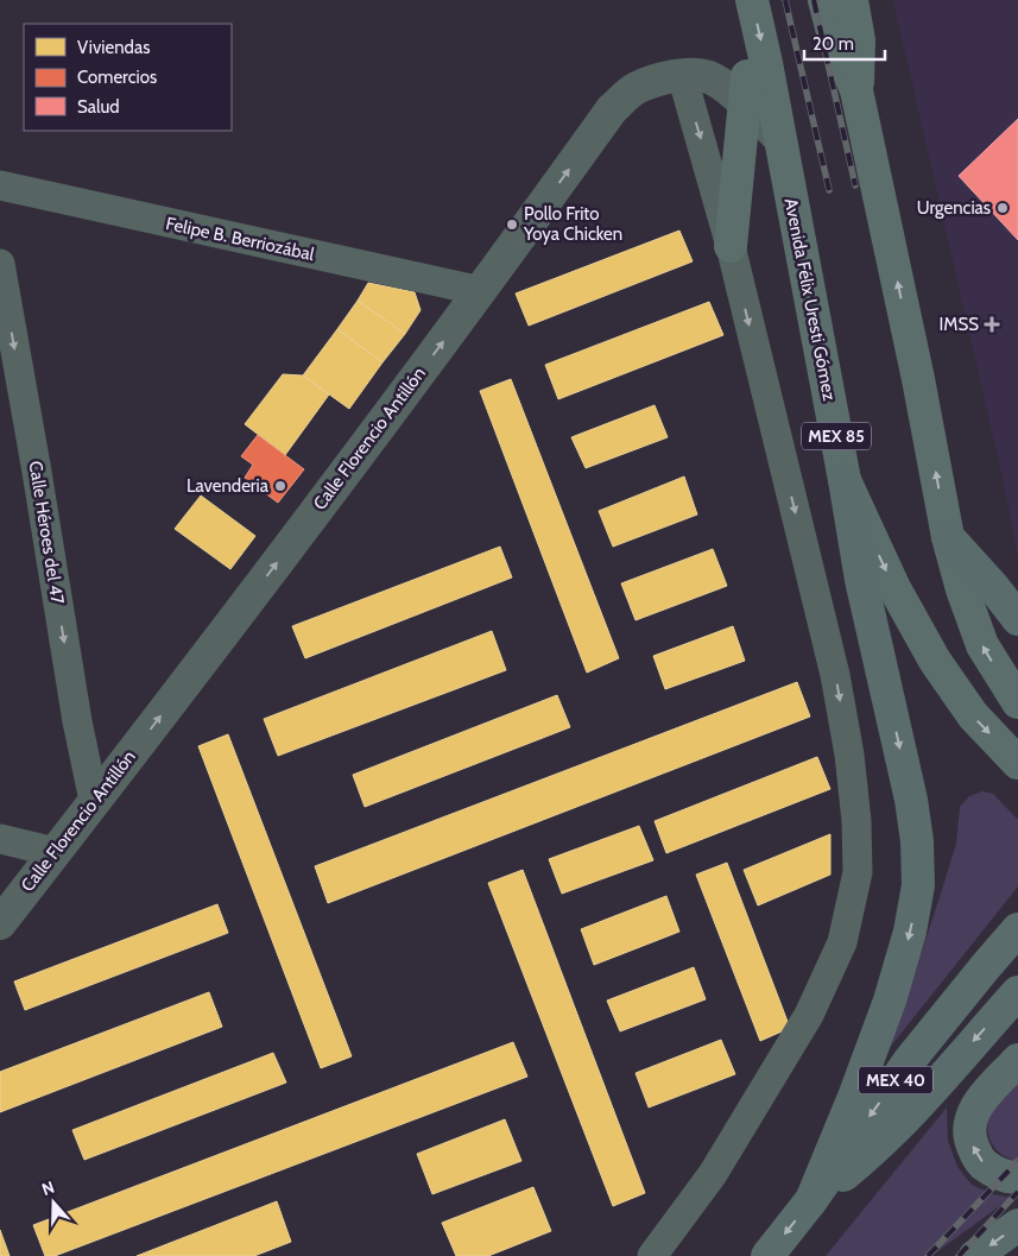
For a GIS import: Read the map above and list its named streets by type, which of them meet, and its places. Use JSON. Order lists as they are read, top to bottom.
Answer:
{
  "streets": {
    "highway": ["MEX 40"],
    "main road": ["Avenida Félix Uresti Gómez", "MEX 85"],
    "street": ["Felipe B. Berriozábal", "Calle Florencio Antillón", "Calle Héroes del 47"]
  },
  "crossings": [
    ["Felipe B. Berriozábal", "Calle Florencio Antillón"],
    ["Avenida Félix Uresti Gómez", "Calle Florencio Antillón"],
    ["Calle Florencio Antillón", "Calle Héroes del 47"]
  ],
  "one_way": ["Calle Florencio Antillón", "Calle Héroes del 47"],
  "places": {
    "other": ["Urgencias", "Pollo Frito Yoya Chicken", "Lavenderia"],
    "health": ["IMSS"]
  },
  "legend": ["Viviendas", "Comercios", "Salud"],
  "scale_bar": "20 m",
  "north": "top"
}
